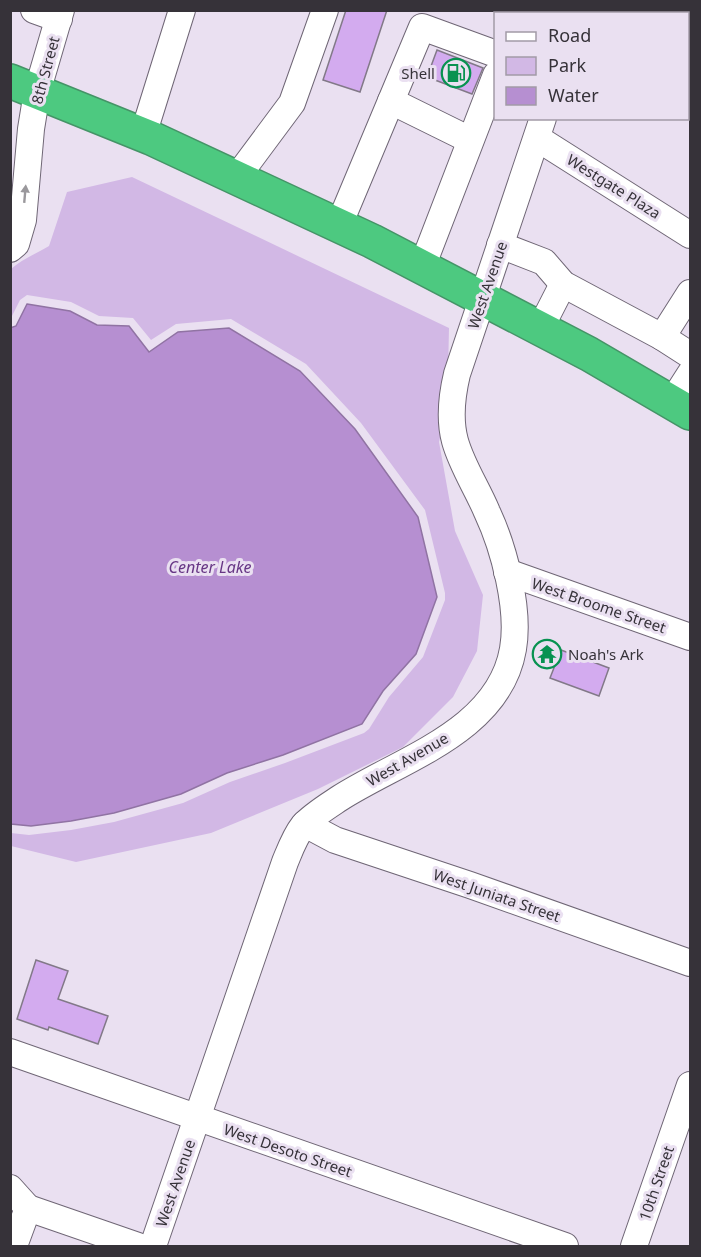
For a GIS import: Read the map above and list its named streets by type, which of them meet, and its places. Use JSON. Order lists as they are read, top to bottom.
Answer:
{
  "streets": {
    "street": [
      "8th Street",
      "Westgate Plaza",
      "West Avenue",
      "West Broome Street",
      "West Juniata Street",
      "West Desoto Street",
      "10th Street"
    ]
  },
  "crossings": [
    ["Westgate Plaza", "West Avenue"],
    ["West Avenue", "West Broome Street"],
    ["West Avenue", "West Juniata Street"],
    ["West Avenue", "West Desoto Street"]
  ],
  "one_way": ["8th Street"],
  "water": ["Center Lake"],
  "places": {
    "fuel station": ["Shell"],
    "temple": ["Noah's Ark"]
  },
  "legend": ["Road", "Park", "Water"]
}
